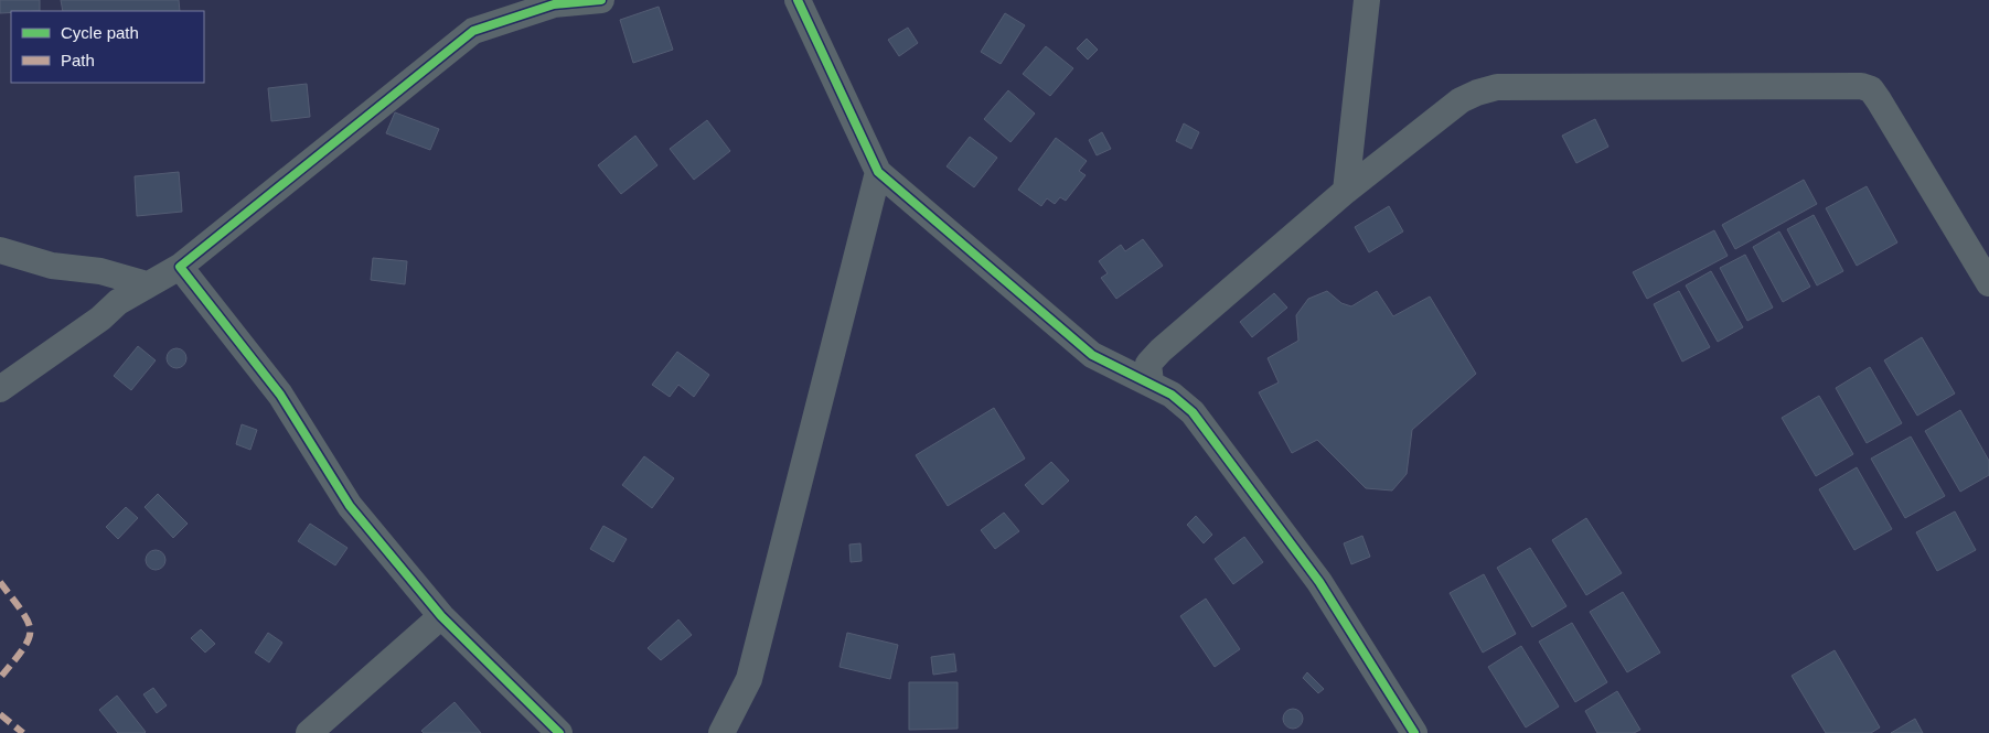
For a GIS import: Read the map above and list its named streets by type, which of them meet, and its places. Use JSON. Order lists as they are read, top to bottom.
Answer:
{
  "legend": ["Cycle path", "Path"]
}
